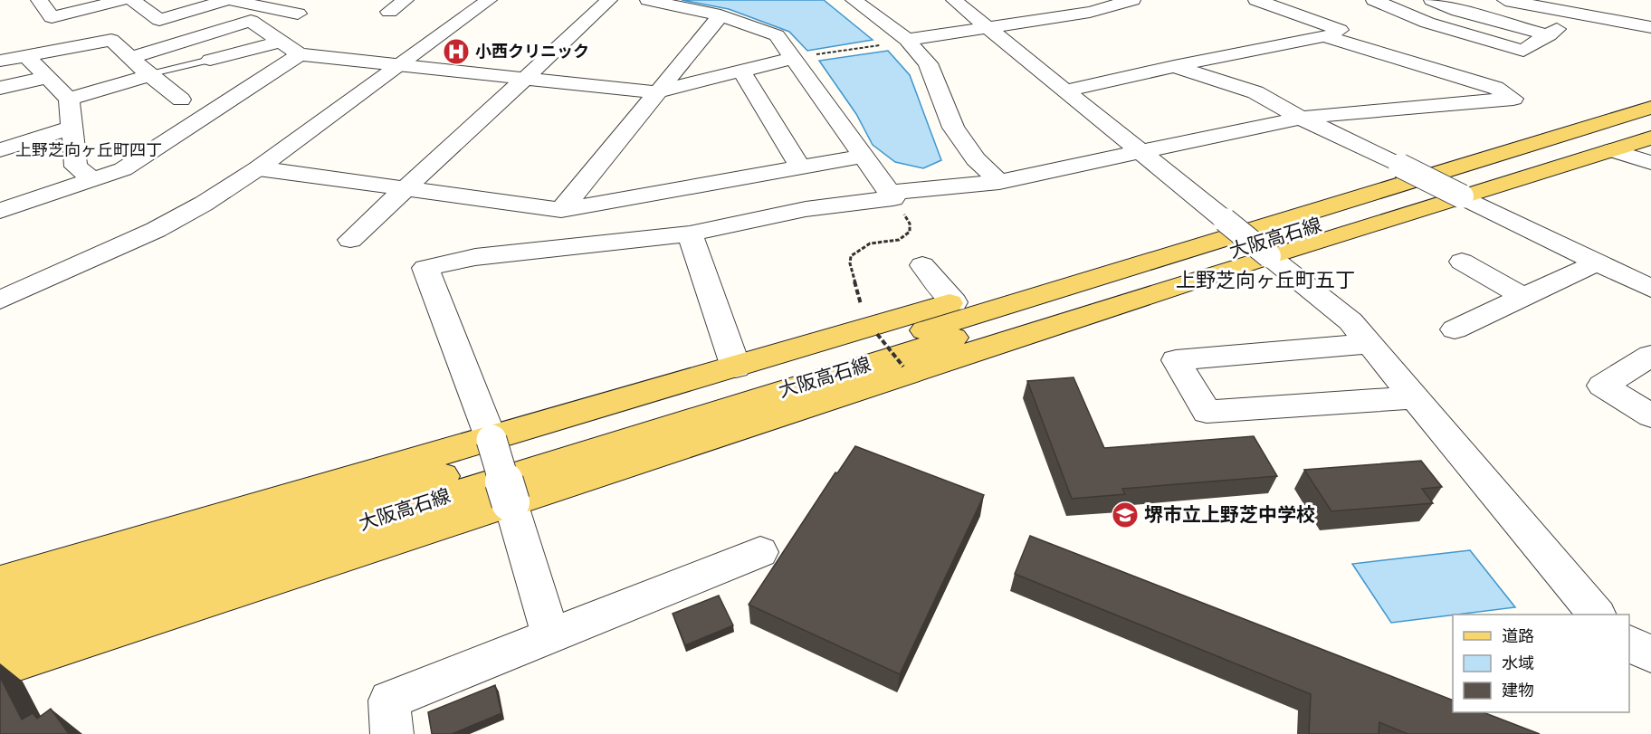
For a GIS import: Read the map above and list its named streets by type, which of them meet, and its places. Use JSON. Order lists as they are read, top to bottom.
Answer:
{
  "streets": {
    "main road": ["大阪高石線"]
  },
  "districts": ["上野芝向ヶ丘町四丁", "上野芝向ヶ丘町五丁"],
  "places": {
    "hospital": ["小西クリニック"],
    "school or university": ["堺市立上野芝中学校"]
  },
  "legend": ["道路", "水域", "建物"]
}
